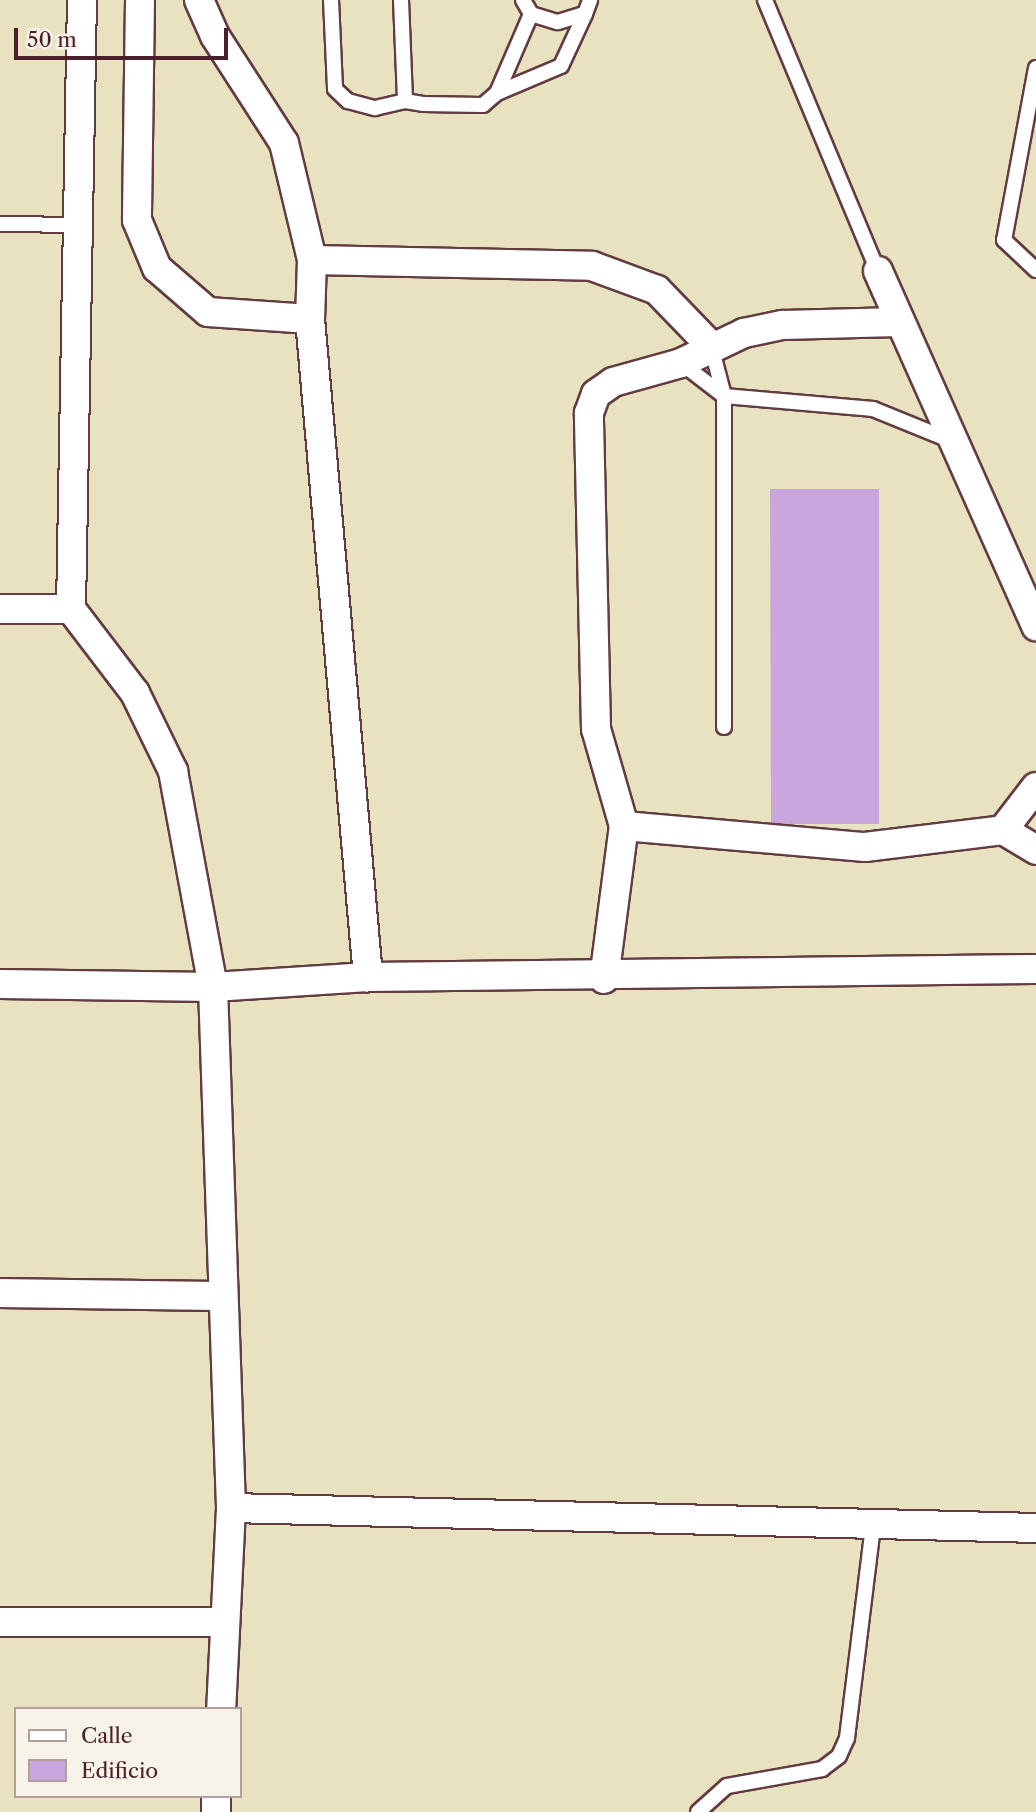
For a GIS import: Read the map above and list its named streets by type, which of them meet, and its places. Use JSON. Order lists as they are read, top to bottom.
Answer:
{
  "legend": ["Calle", "Edificio"],
  "scale_bar": "50 m"
}
